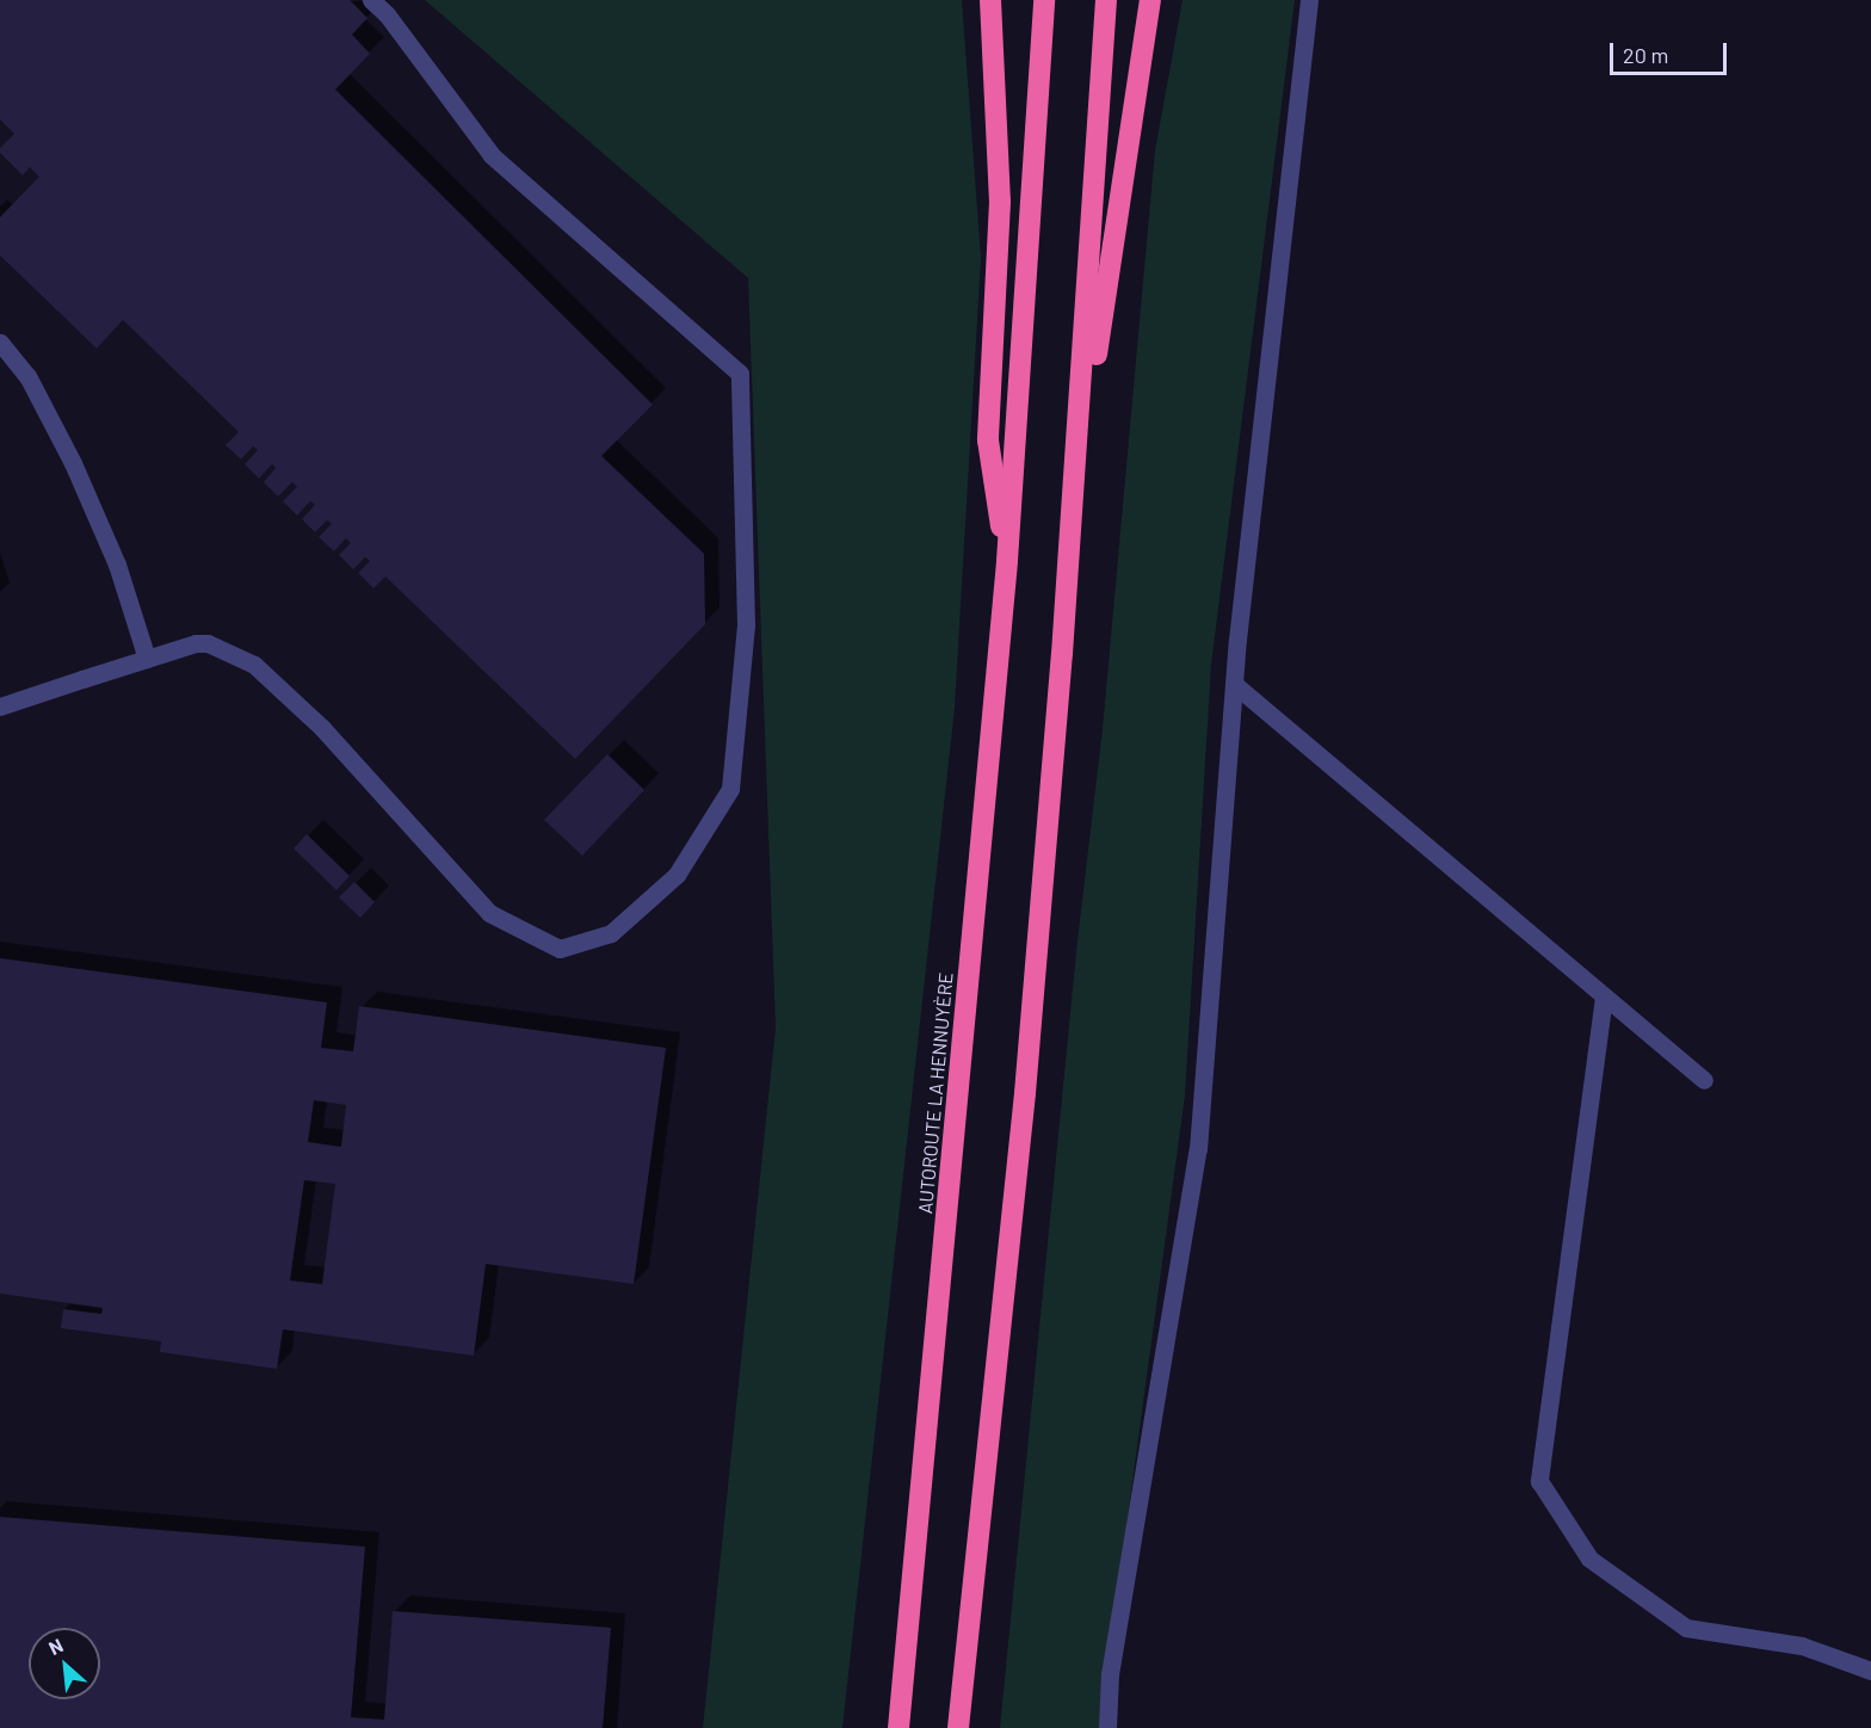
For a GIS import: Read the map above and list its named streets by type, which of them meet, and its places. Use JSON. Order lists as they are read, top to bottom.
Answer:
{
  "streets": {
    "highway": ["AUTOROUTE LA HENNUYÈRE"]
  },
  "scale_bar": "20 m",
  "north": "top left"
}
